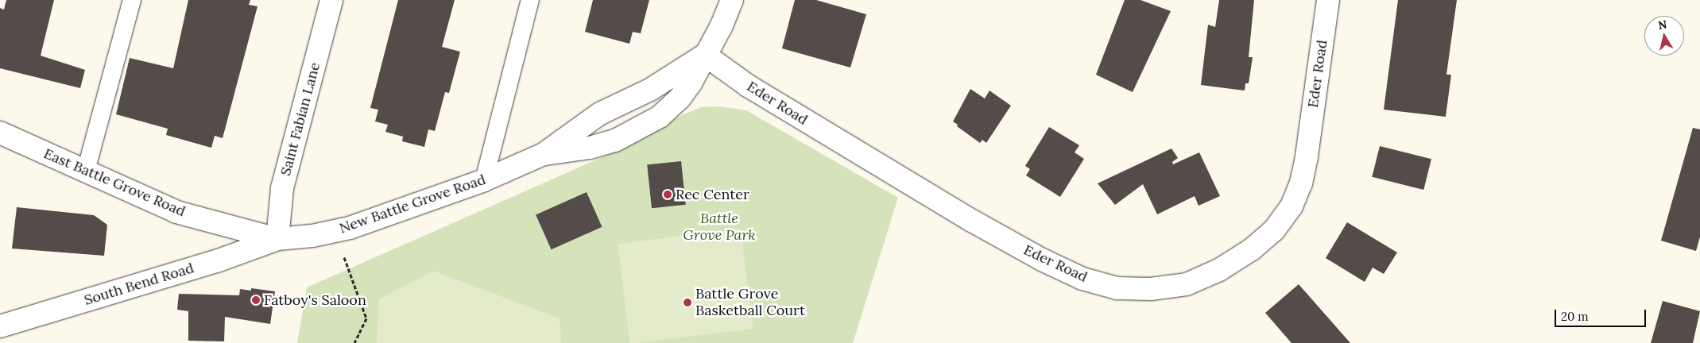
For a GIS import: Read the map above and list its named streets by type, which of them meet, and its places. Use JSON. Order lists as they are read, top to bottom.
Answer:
{
  "streets": {
    "street": [
      "Eder Road",
      "Saint Fabian Lane",
      "East Battle Grove Road",
      "New Battle Grove Road",
      "South Bend Road"
    ]
  },
  "crossings": [
    ["Eder Road", "New Battle Grove Road"],
    ["Saint Fabian Lane", "East Battle Grove Road"],
    ["Saint Fabian Lane", "New Battle Grove Road"],
    ["Saint Fabian Lane", "South Bend Road"],
    ["East Battle Grove Road", "New Battle Grove Road"],
    ["East Battle Grove Road", "South Bend Road"],
    ["New Battle Grove Road", "South Bend Road"]
  ],
  "parks": ["Battle Grove Park"],
  "places": ["Rec Center", "Fatboy's Saloon", "Battle Grove Basketball Court"],
  "scale_bar": "20 m",
  "north": "top"
}
